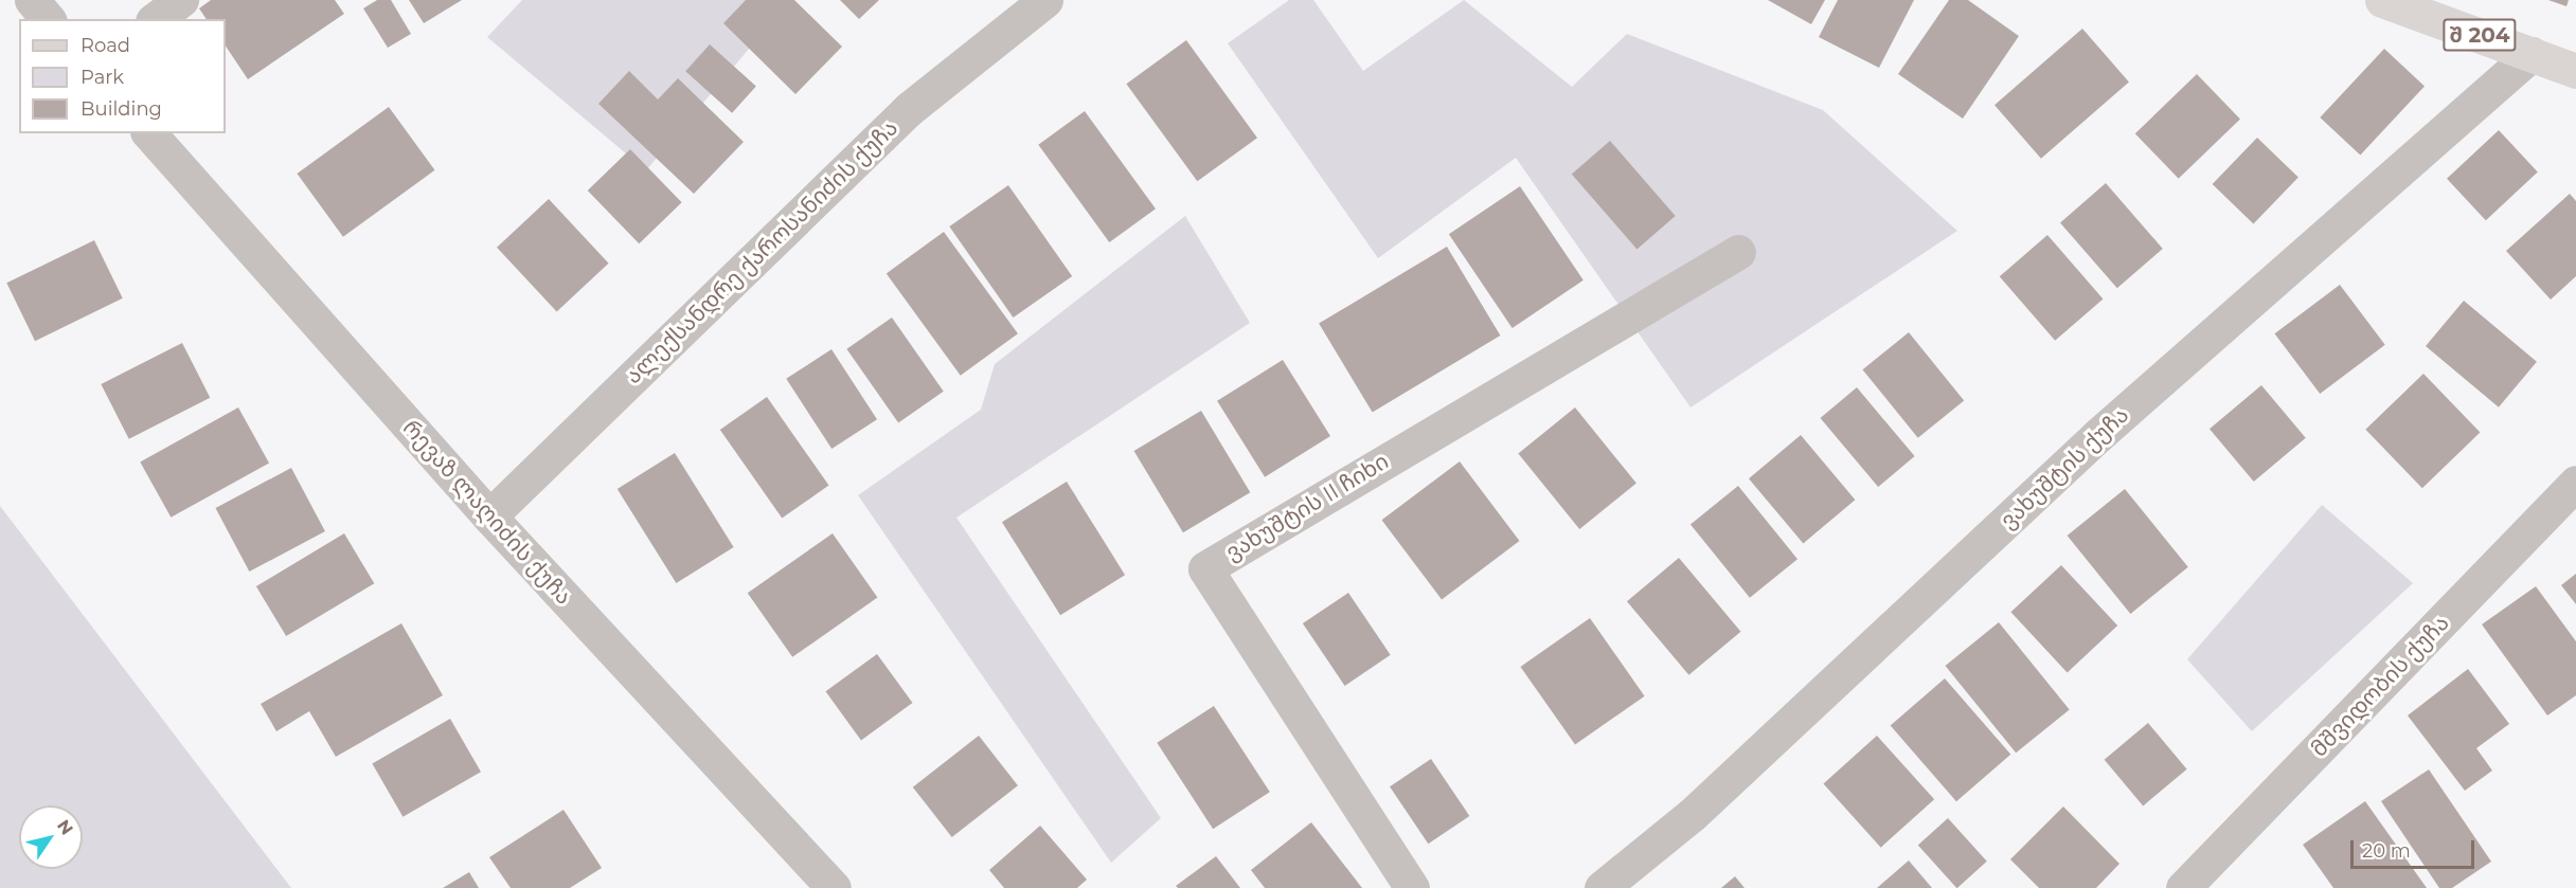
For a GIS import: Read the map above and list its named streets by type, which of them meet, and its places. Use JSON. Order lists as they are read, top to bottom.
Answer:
{
  "streets": {
    "main road": ["შ 204"],
    "street": [
      "ალექსანდრე ქაროსანიძის ქუჩა",
      "ვახუშტის ქუჩა",
      "ვახუშტის II ჩიხი",
      "რევაზ ლაღიძის ქუჩა",
      "მშვიდობის ქუჩა"
    ]
  },
  "crossings": [
    ["შ 204", "ვახუშტის ქუჩა"],
    ["ალექსანდრე ქაროსანიძის ქუჩა", "რევაზ ლაღიძის ქუჩა"]
  ],
  "legend": ["Road", "Park", "Building"],
  "scale_bar": "20 m",
  "north": "top right"
}
